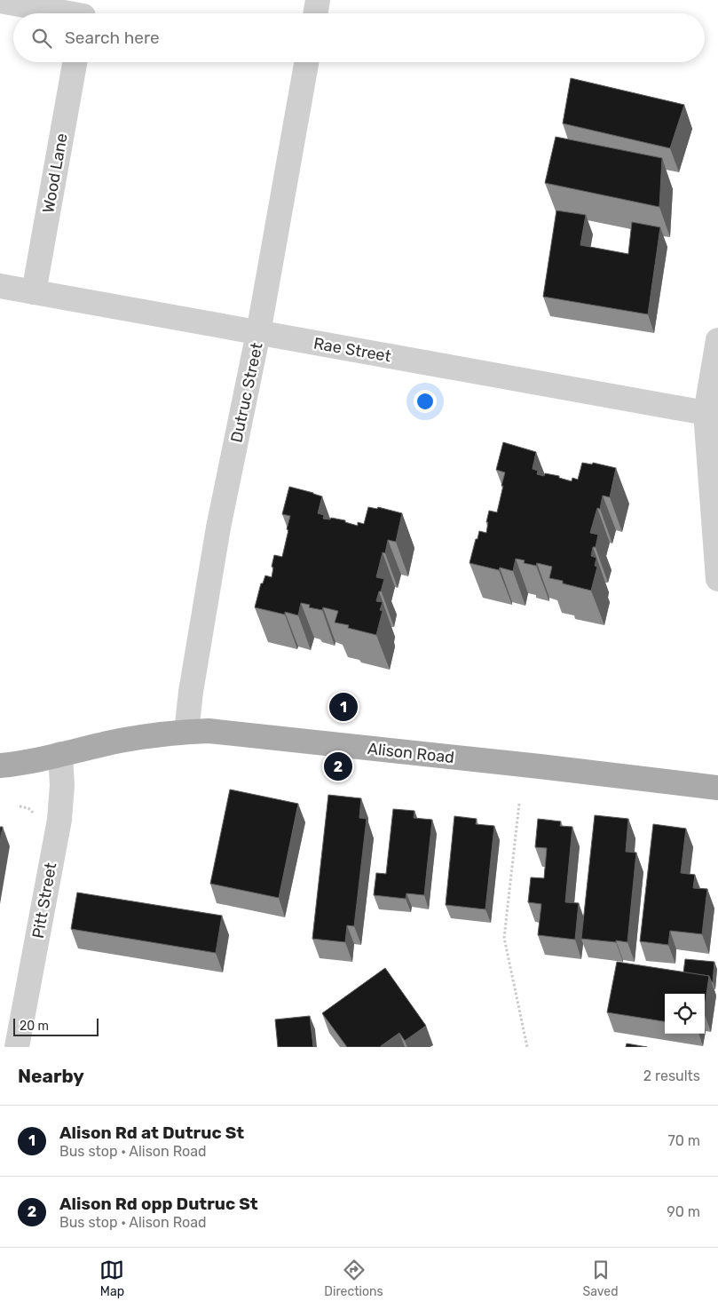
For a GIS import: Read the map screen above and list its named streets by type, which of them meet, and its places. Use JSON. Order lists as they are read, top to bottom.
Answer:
{
  "streets": {
    "main road": ["Alison Road"],
    "street": [
      "Wood Lane",
      "Rae Street",
      "Dutruc Street",
      "Pitt Street"
    ]
  },
  "crossings": [
    ["Wood Lane", "Rae Street"],
    ["Rae Street", "Dutruc Street"],
    ["Dutruc Street", "Alison Road"],
    ["Alison Road", "Pitt Street"]
  ],
  "scale_bar": "20 m",
  "page": {
    "search": "Search here",
    "pins": ["1", "2"],
    "scale": "20 m",
    "heading": ["Nearby", "2 results"],
    "list": [
      {
        "mark": "1",
        "name": "Alison Rd at Dutruc St",
        "note": "Bus stop · Alison Road",
        "value": "70 m"
      },
      {
        "mark": "2",
        "name": "Alison Rd opp Dutruc St",
        "note": "Bus stop · Alison Road",
        "value": "90 m"
      }
    ],
    "nav": ["Map", "Directions", "Saved"]
  }
}
